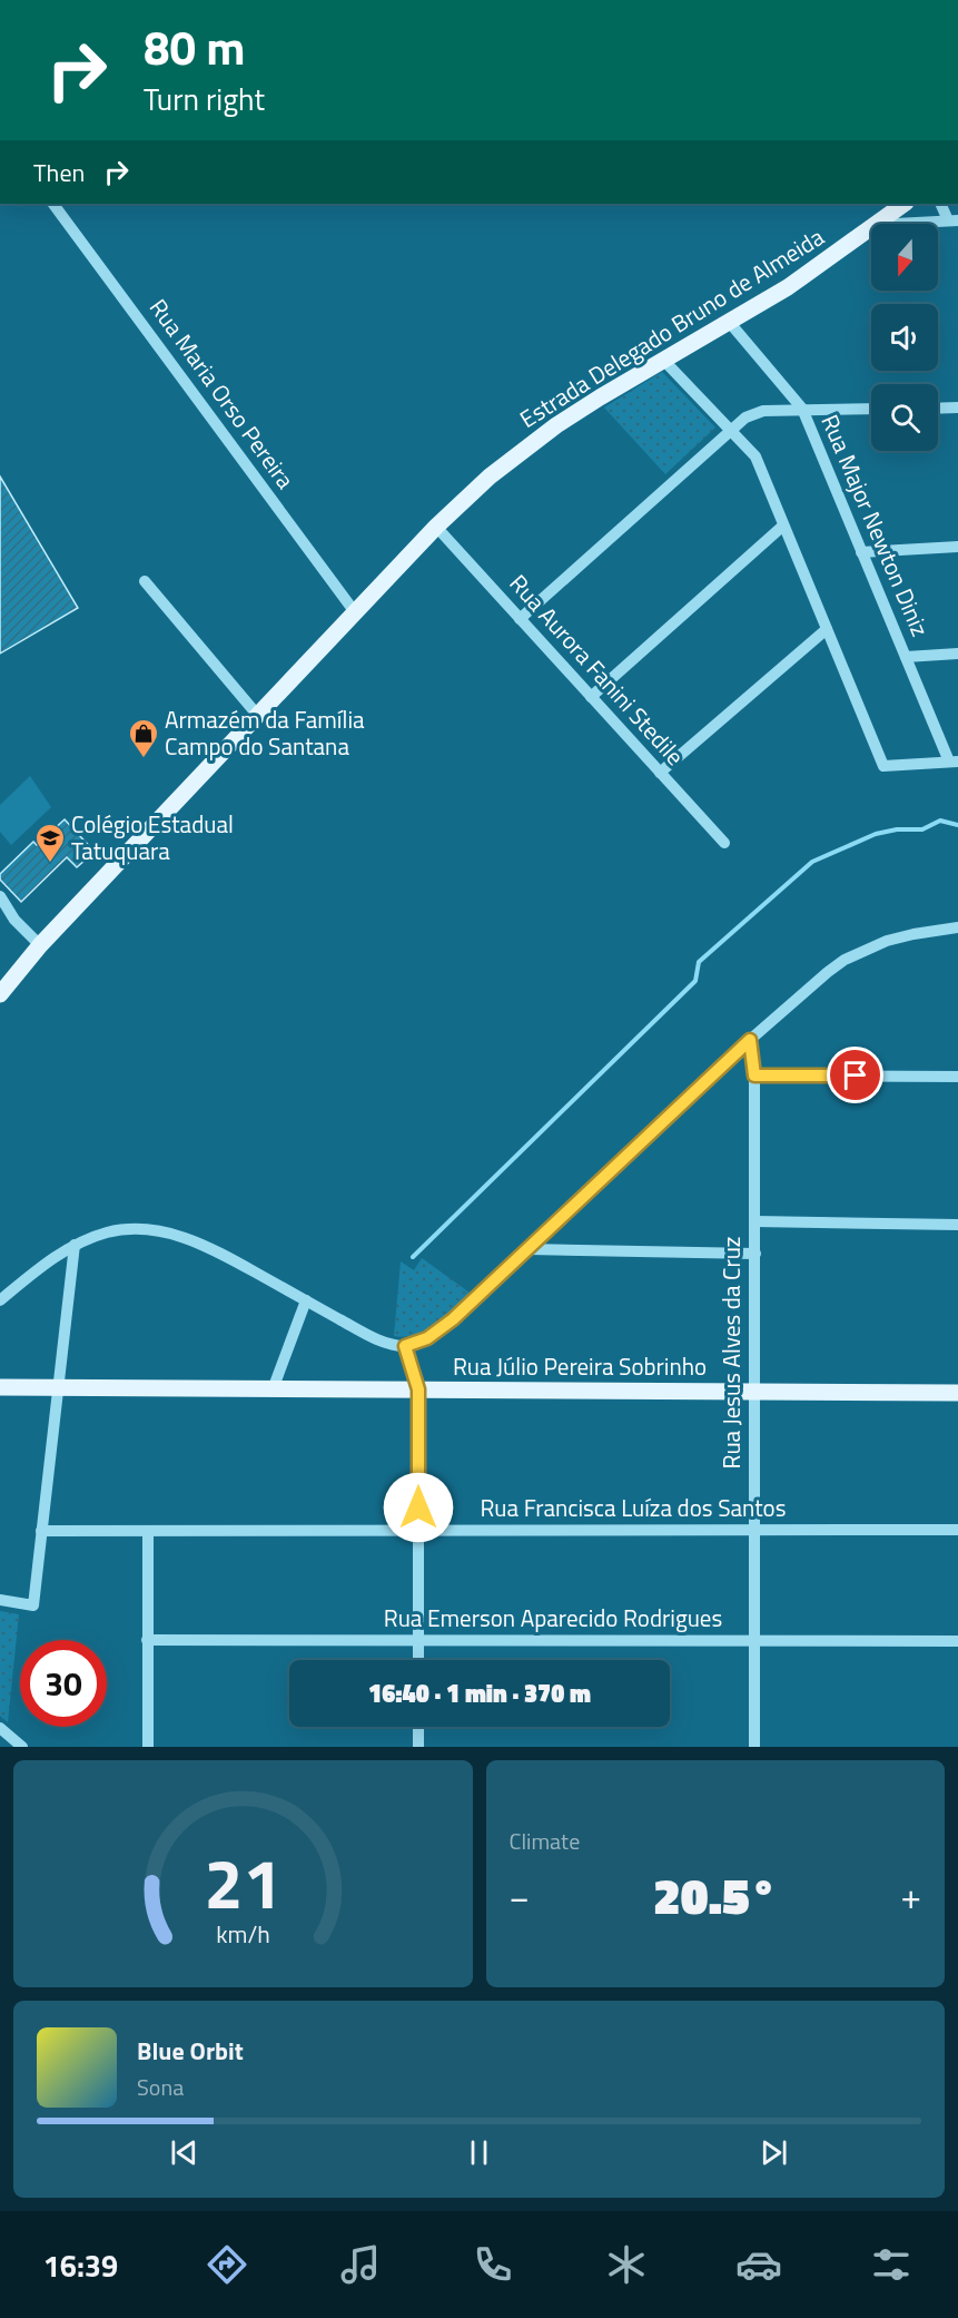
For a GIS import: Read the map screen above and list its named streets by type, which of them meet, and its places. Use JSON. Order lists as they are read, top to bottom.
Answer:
{
  "streets": {
    "main road": ["Estrada Delegado Bruno de Almeida", "Rua Júlio Pereira Sobrinho"],
    "street": [
      "Rua Maria Orso Pereira",
      "Rua Major Newton Diniz",
      "Rua Aurora Fanini Stedile",
      "Rua Jesus Alves da Cruz",
      "Rua Francisca Luíza dos Santos",
      "Rua Emerson Aparecido Rodrigues"
    ]
  },
  "crossings": [
    ["Estrada Delegado Bruno de Almeida", "Rua Maria Orso Pereira"],
    ["Estrada Delegado Bruno de Almeida", "Rua Major Newton Diniz"],
    ["Estrada Delegado Bruno de Almeida", "Rua Aurora Fanini Stedile"],
    ["Rua Jesus Alves da Cruz", "Rua Júlio Pereira Sobrinho"],
    ["Rua Jesus Alves da Cruz", "Rua Francisca Luíza dos Santos"],
    ["Rua Jesus Alves da Cruz", "Rua Emerson Aparecido Rodrigues"]
  ],
  "places": {
    "shop": ["Armazém da Família Campo do Santana"],
    "school or university": ["Colégio Estadual Tatuquara"]
  },
  "north": "bottom",
  "page": {
    "turn": ["80 m", "Turn right"],
    "then": "Then",
    "limit": "30",
    "trip": "16:40 · 1 min · 370 m",
    "tile": "Climate",
    "heat": ["−", "20.5°", "+"],
    "song": ["Blue Orbit", "Sona"],
    "tabs": "16:39",
    "gauge": ["21", "km/h"]
  }
}
